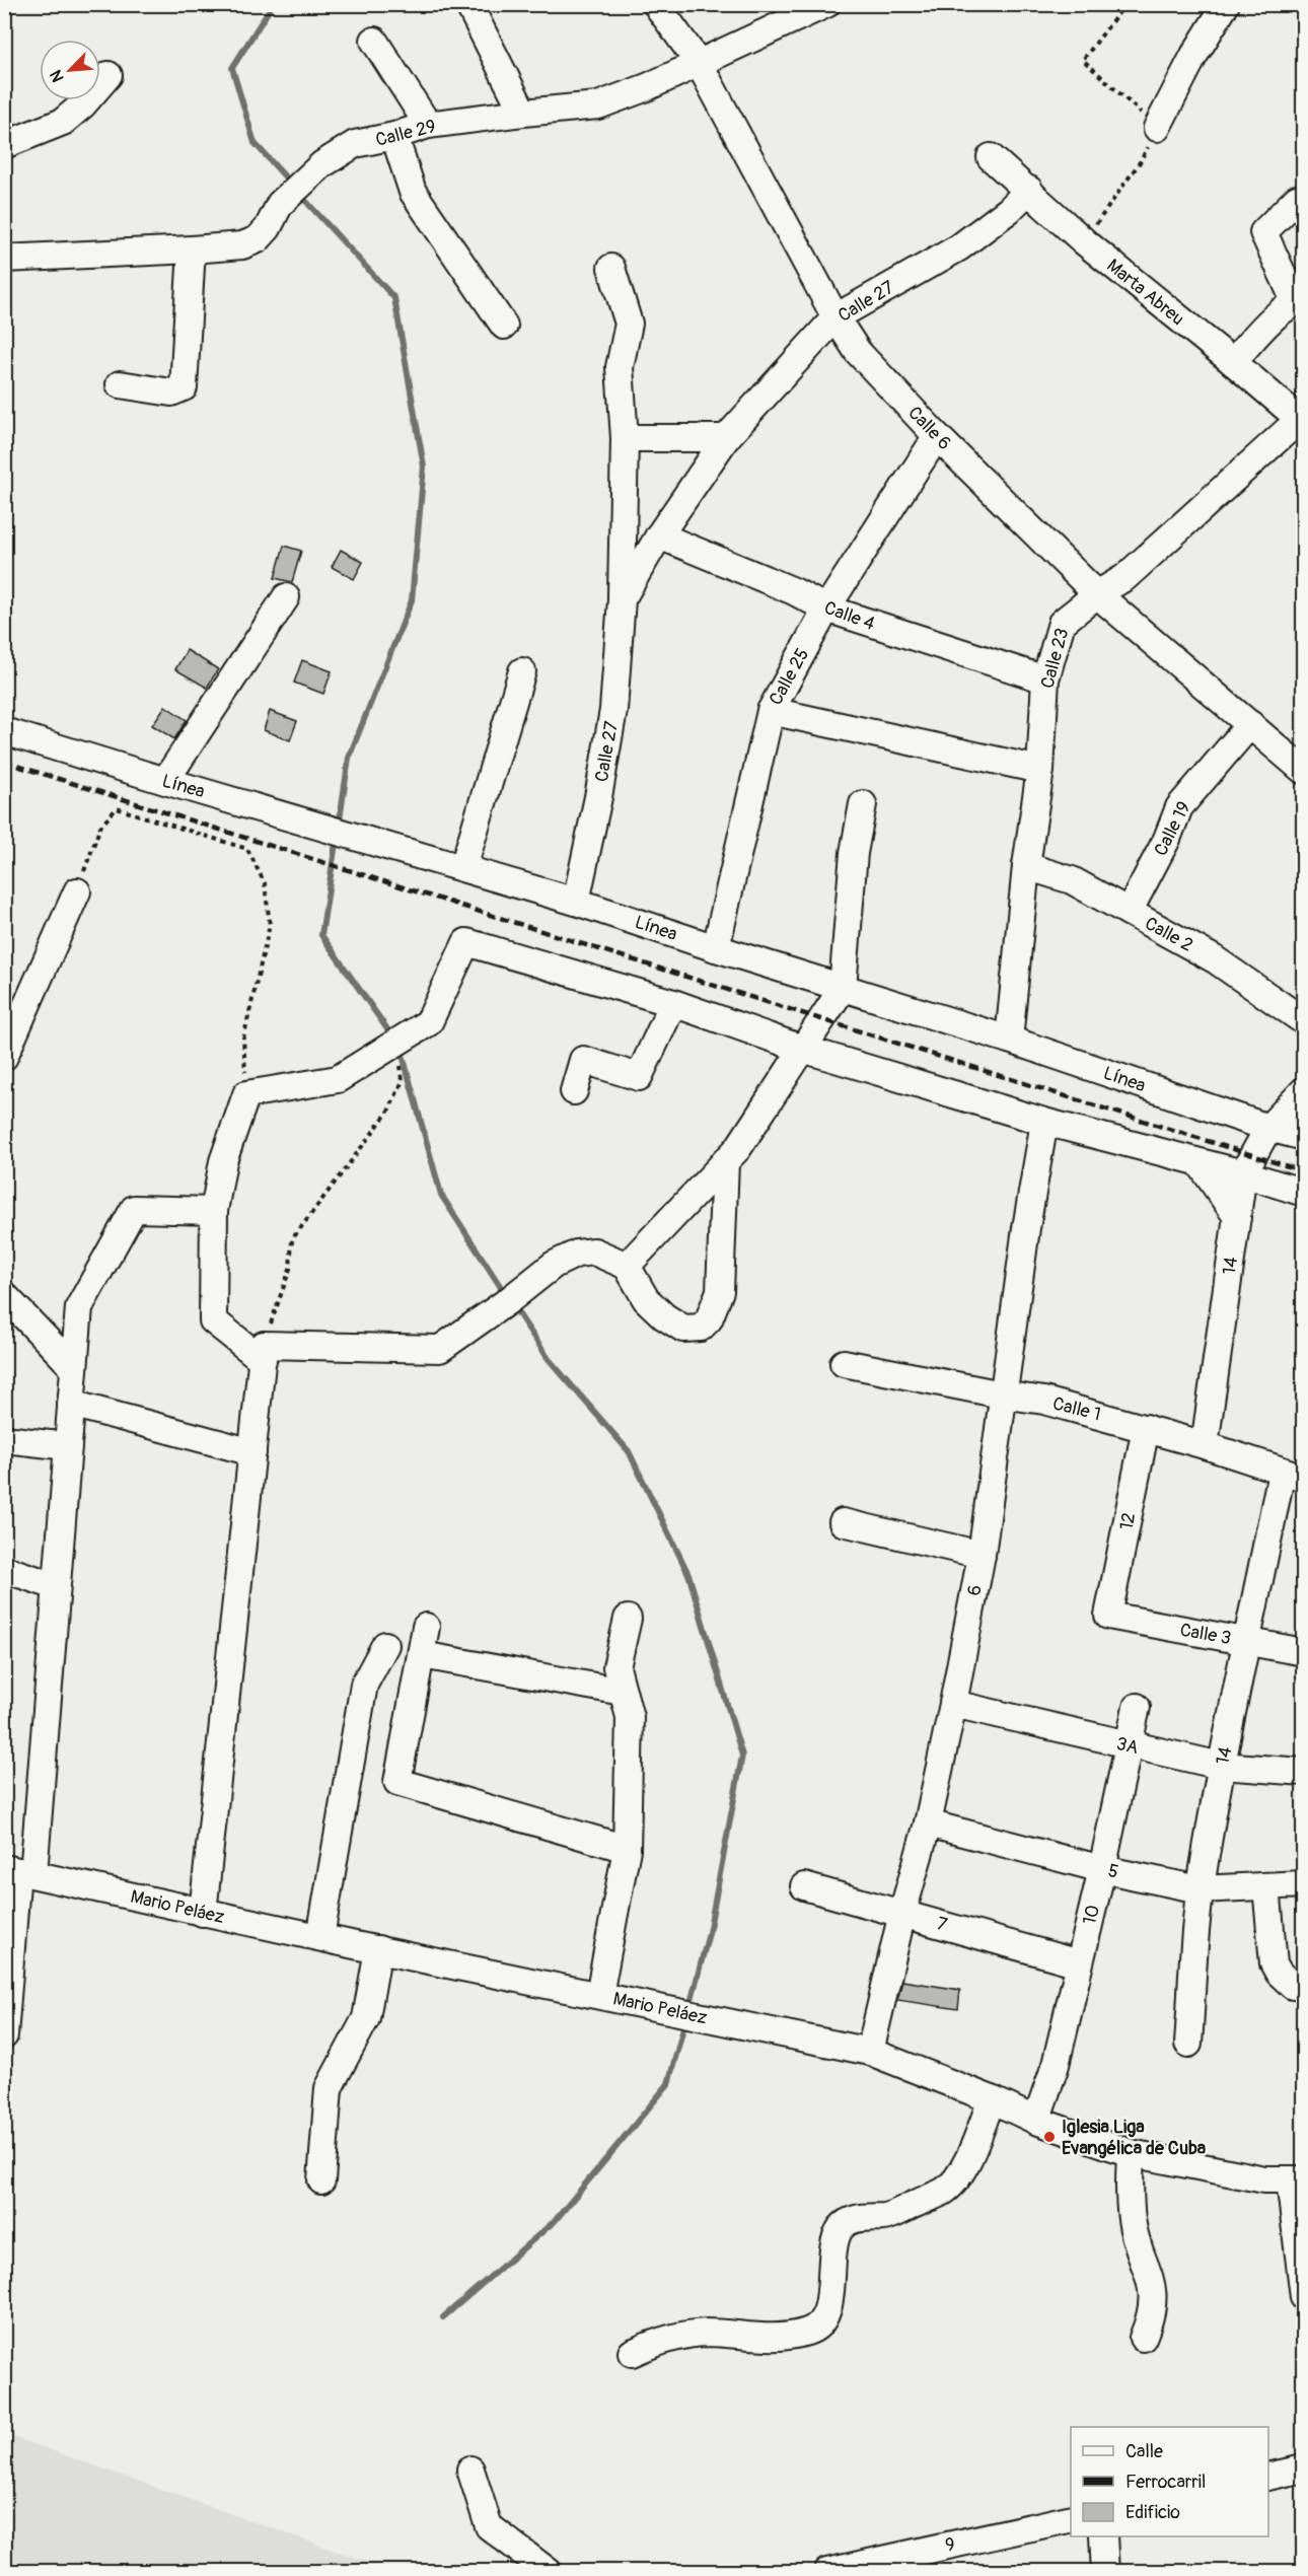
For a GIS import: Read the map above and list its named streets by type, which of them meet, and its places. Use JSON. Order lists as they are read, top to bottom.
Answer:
{
  "streets": {
    "street": [
      "Calle 29",
      "Marta Abreu",
      "Calle 27",
      "Calle 6",
      "Calle 4",
      "Calle 23",
      "Calle 25",
      "Línea",
      "Calle 19",
      "Calle 2",
      "14",
      "Calle 1",
      "12",
      "6",
      "Calle 3",
      "3A",
      "5",
      "Mario Peláez",
      "10",
      "7",
      "9"
    ]
  },
  "crossings": [
    ["Calle 29", "Calle 6"],
    ["Marta Abreu", "Calle 27"],
    ["Marta Abreu", "Calle 23"],
    ["Calle 27", "Calle 6"],
    ["Calle 27", "Calle 4"],
    ["Calle 27", "Línea"],
    ["Calle 6", "Calle 23"],
    ["Calle 6", "Calle 25"],
    ["Calle 6", "Calle 19"],
    ["Calle 4", "Calle 23"],
    ["Calle 4", "Calle 25"],
    ["Calle 23", "Línea"],
    ["Calle 23", "Calle 2"],
    ["Calle 25", "Línea"],
    ["Línea", "14"],
    ["Calle 19", "Calle 2"],
    ["14", "Calle 1"],
    ["14", "Calle 3"],
    ["14", "3A"],
    ["14", "5"],
    ["Calle 1", "12"],
    ["Calle 1", "6"],
    ["12", "Calle 3"],
    ["6", "3A"],
    ["6", "5"],
    ["6", "Mario Peláez"],
    ["6", "7"],
    ["3A", "10"],
    ["5", "10"],
    ["Mario Peláez", "10"],
    ["10", "7"]
  ],
  "places": ["Iglesia Liga Evangélica de Cuba"],
  "legend": ["Calle", "Ferrocarril", "Edificio"],
  "north": "bottom left"
}
